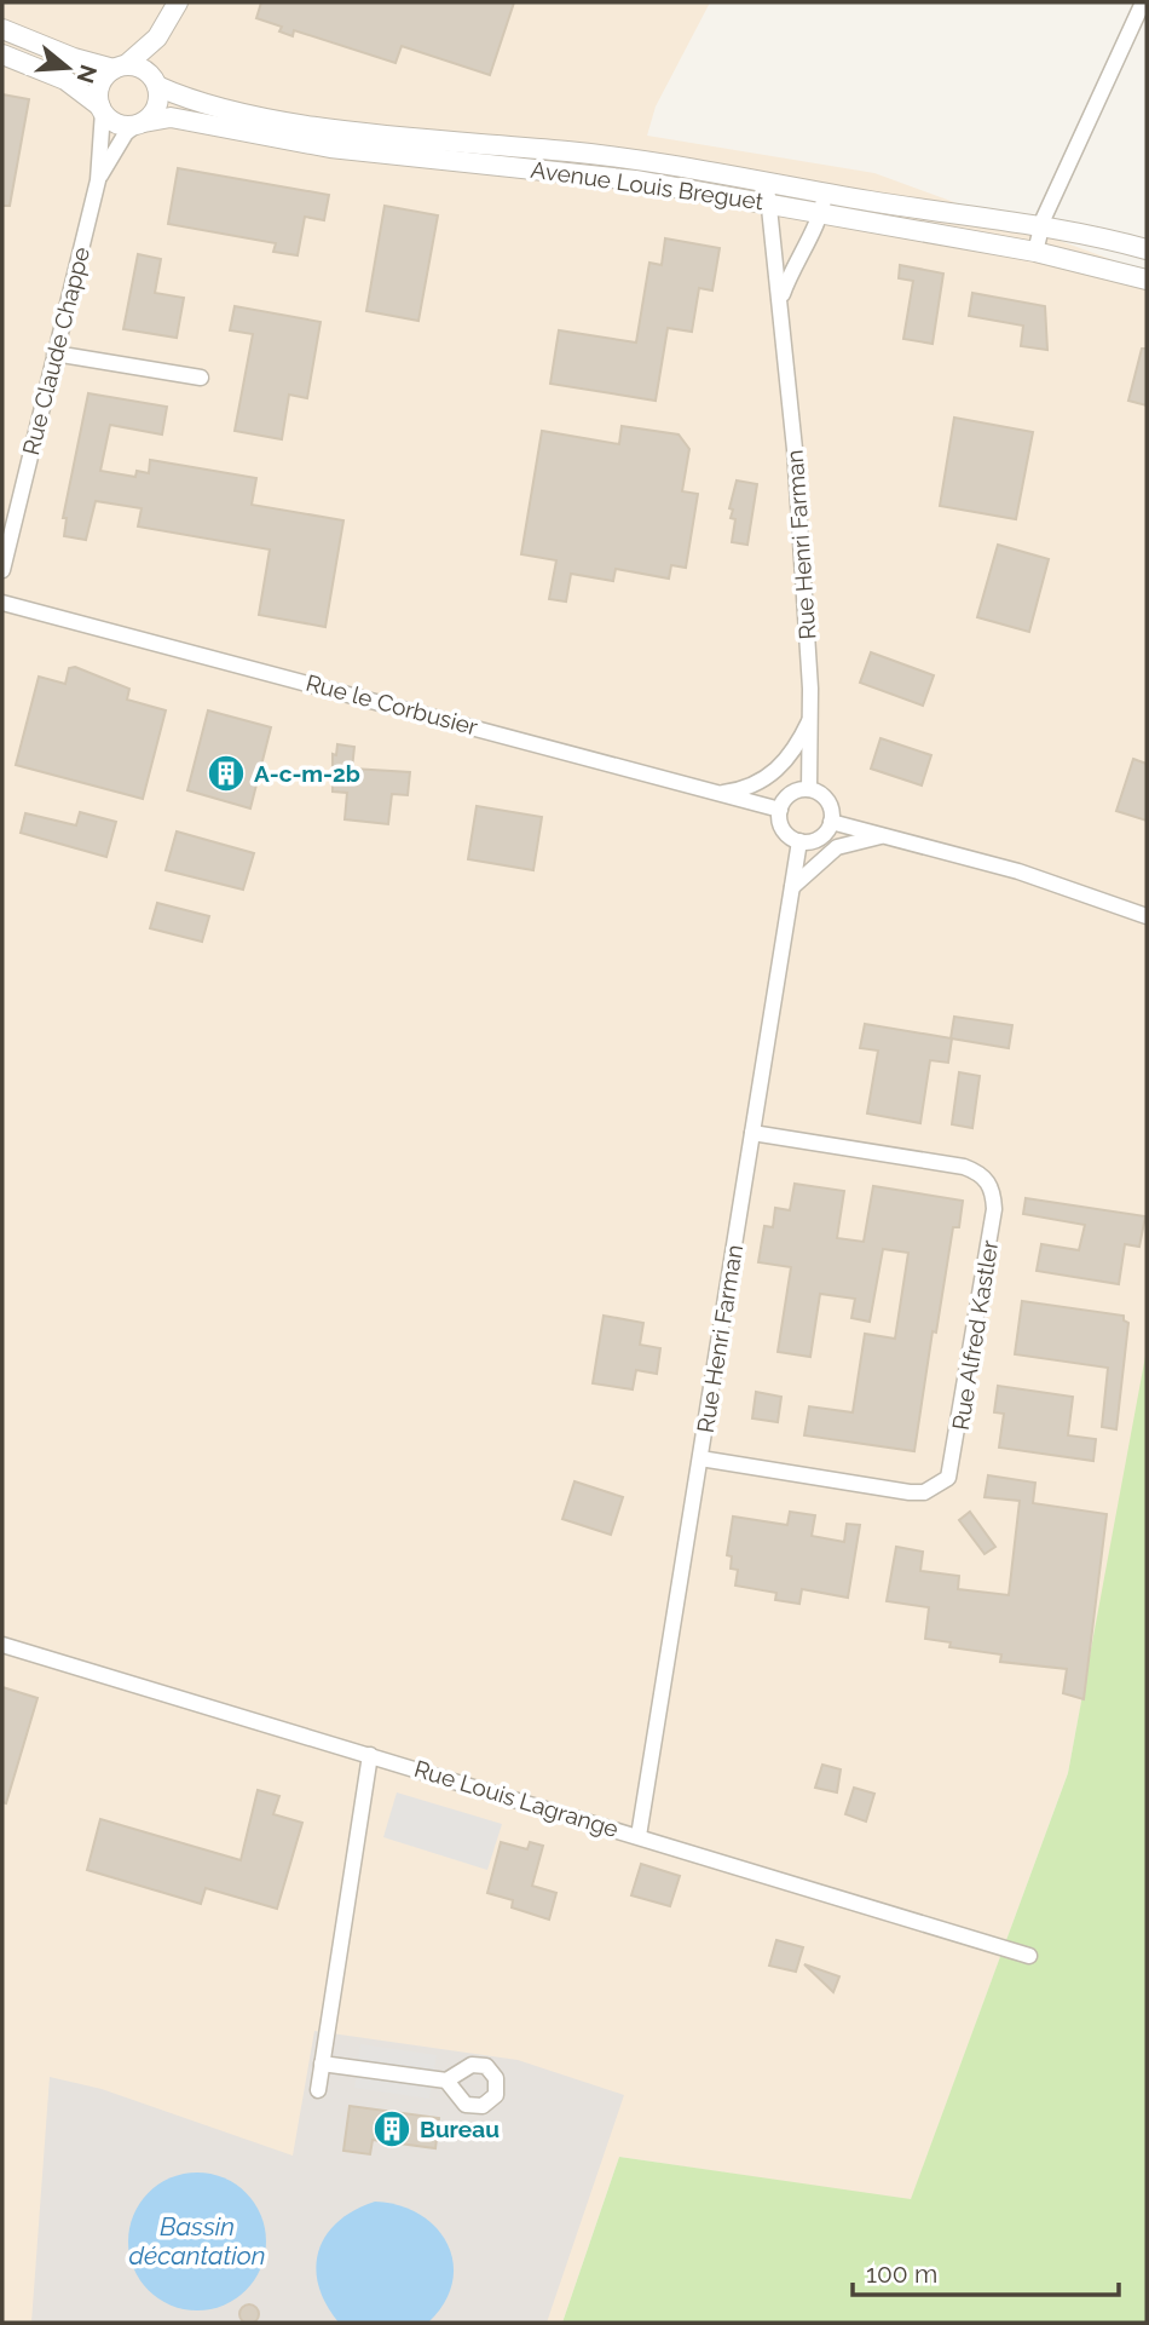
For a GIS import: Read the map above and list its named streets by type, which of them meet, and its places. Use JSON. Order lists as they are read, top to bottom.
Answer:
{
  "streets": {
    "street": [
      "Avenue Louis Breguet",
      "Rue Claude Chappe",
      "Rue Henri Farman",
      "Rue le Corbusier",
      "Rue Alfred Kastler",
      "Rue Louis Lagrange"
    ]
  },
  "crossings": [
    ["Avenue Louis Breguet", "Rue Claude Chappe"],
    ["Avenue Louis Breguet", "Rue Henri Farman"],
    ["Rue Henri Farman", "Rue le Corbusier"],
    ["Rue Henri Farman", "Rue Alfred Kastler"],
    ["Rue Henri Farman", "Rue Louis Lagrange"]
  ],
  "water": ["Bassin décantation"],
  "places": {
    "building": ["A-c-m-2b", "Bureau"]
  },
  "scale_bar": "100 m",
  "north": "right"
}
